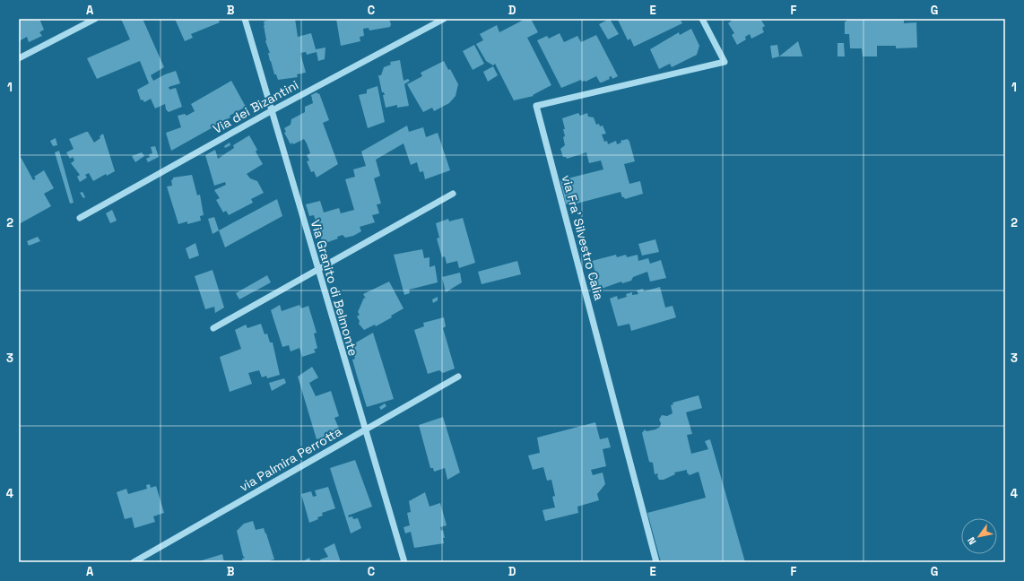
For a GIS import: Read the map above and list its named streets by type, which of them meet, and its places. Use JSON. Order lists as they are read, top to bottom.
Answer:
{
  "streets": {
    "street": [
      "Via dei Bizantini",
      "via Fra' Silvestro Calia",
      "Via Granito di Belmonte",
      "via Palmira Perrotta"
    ]
  },
  "crossings": [
    ["Via dei Bizantini", "Via Granito di Belmonte"],
    ["Via Granito di Belmonte", "via Palmira Perrotta"]
  ],
  "north": "bottom left",
  "grid": {
    "columns": [
      "A",
      "B",
      "C",
      "D",
      "E",
      "F",
      "G"
    ],
    "rows": [
      "1",
      "2",
      "3",
      "4"
    ]
  }
}
